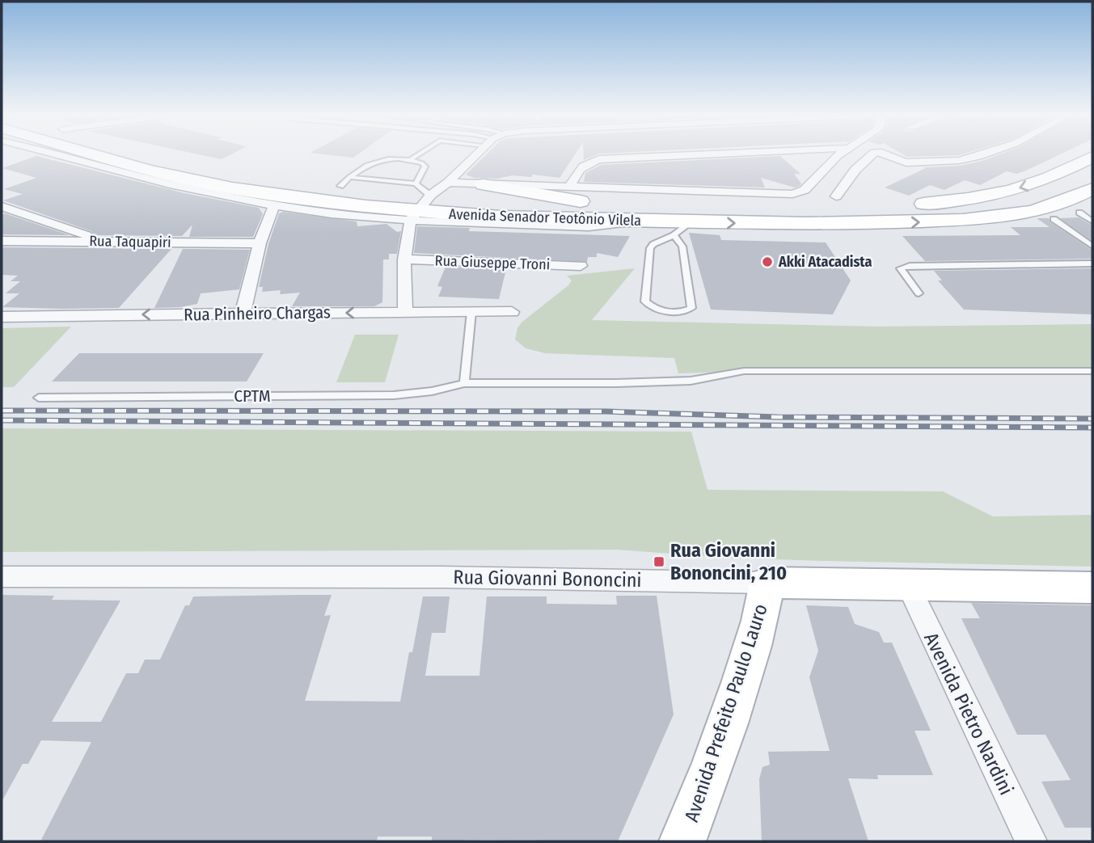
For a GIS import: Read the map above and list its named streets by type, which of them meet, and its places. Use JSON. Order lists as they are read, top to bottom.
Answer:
{
  "streets": {
    "main road": ["Avenida Senador Teotônio Vilela"],
    "street": [
      "Rua Taquapiri",
      "Rua Giuseppe Troni",
      "Rua Pinheiro Chargas",
      "Rua Giovanni Bononcini",
      "Avenida Prefeito Paulo Lauro",
      "Avenida Pietro Nardini"
    ],
    "lane": ["CPTM"]
  },
  "crossings": [
    ["Rua Giovanni Bononcini", "Avenida Prefeito Paulo Lauro"],
    ["Rua Giovanni Bononcini", "Avenida Pietro Nardini"]
  ],
  "one_way": ["Rua Pinheiro Chargas"],
  "places": {
    "other": ["Akki Atacadista"],
    "transit": ["Rua Giovanni Bononcini, 210"]
  }
}
